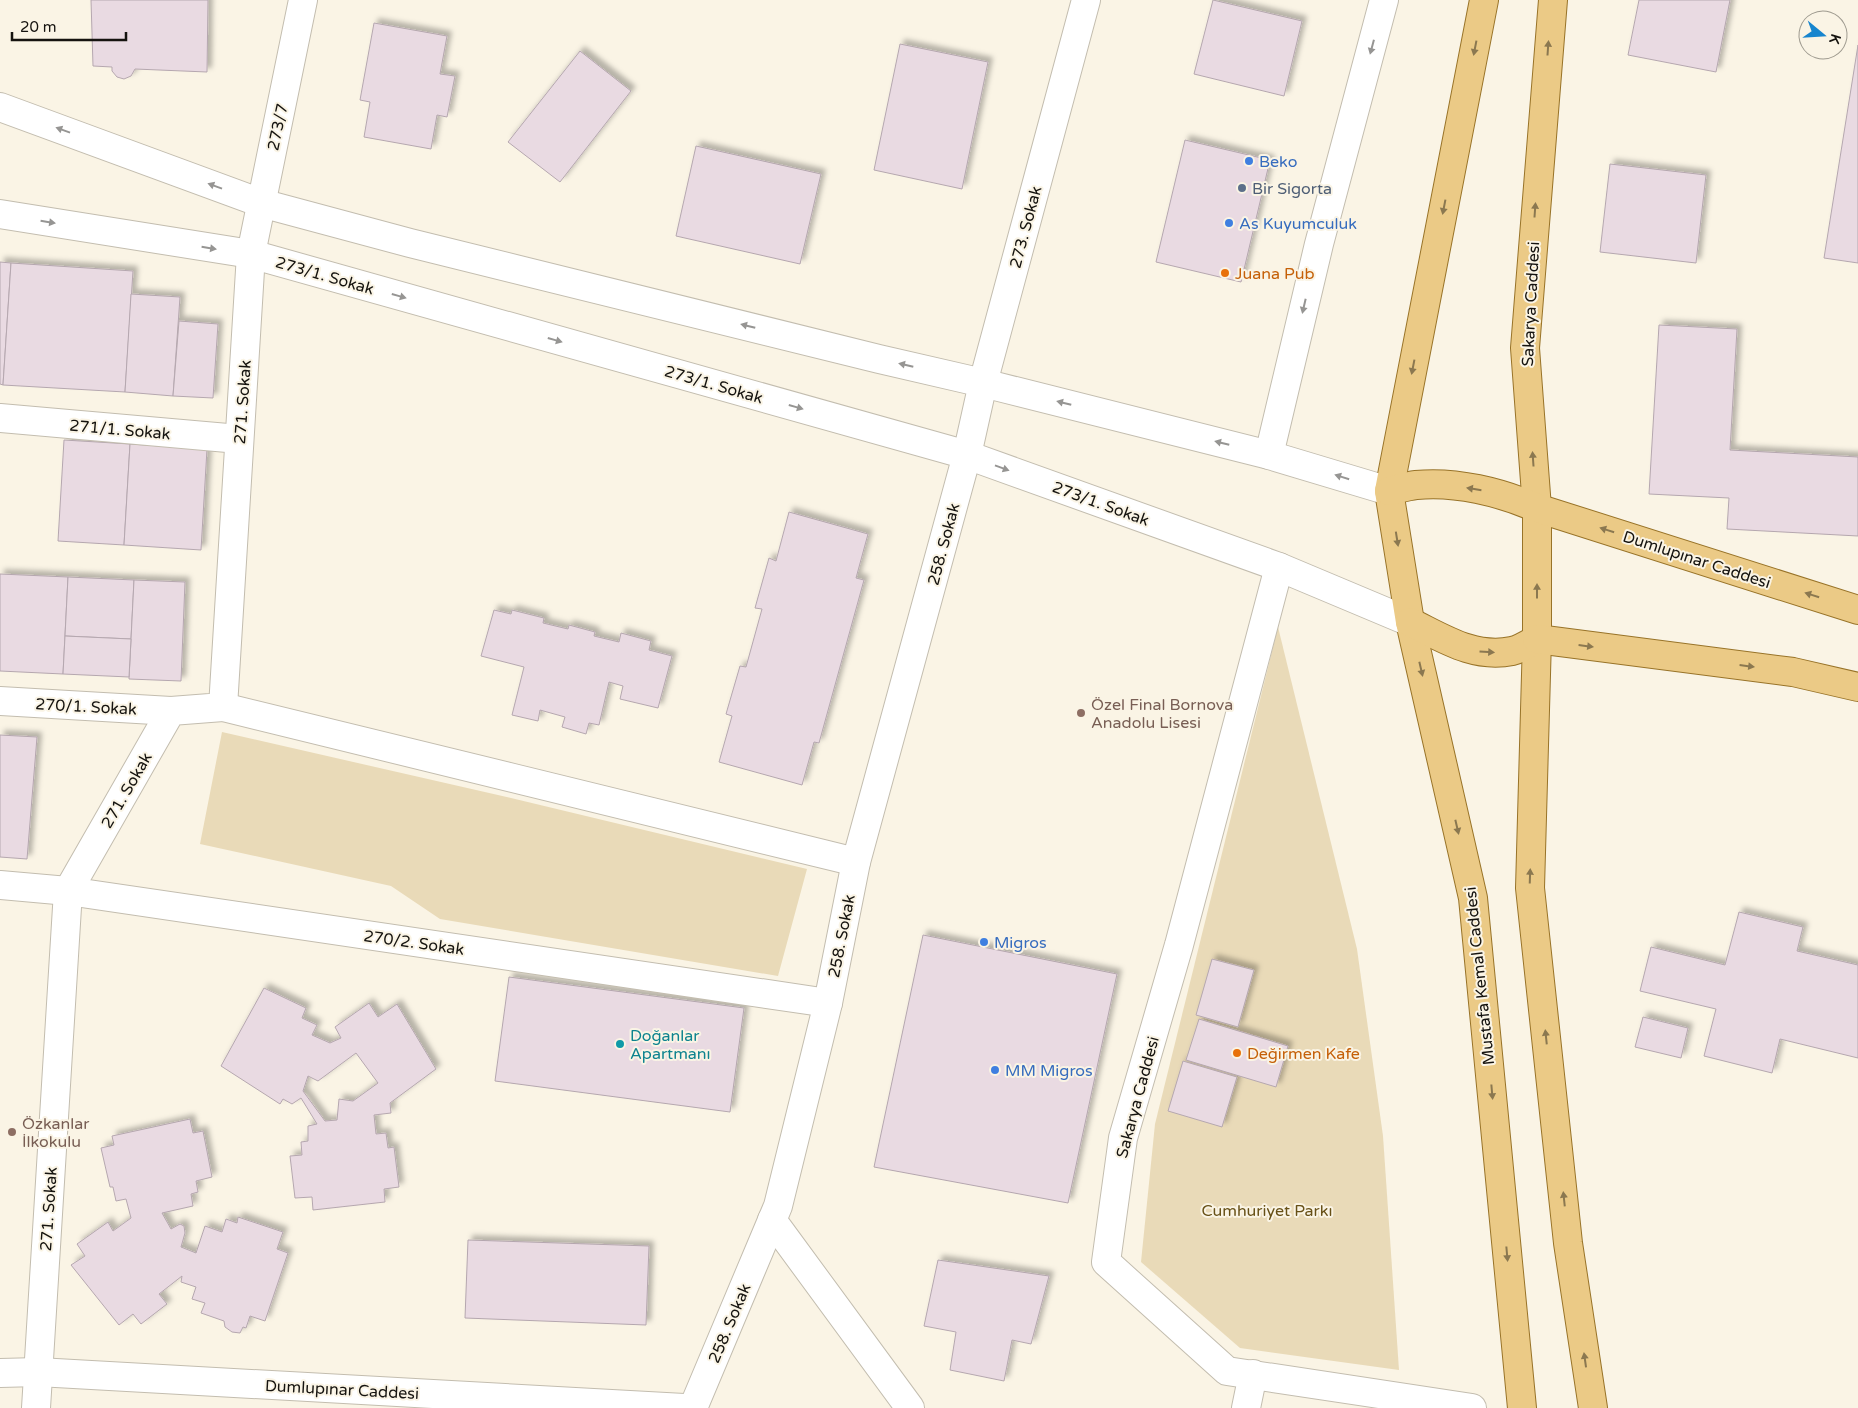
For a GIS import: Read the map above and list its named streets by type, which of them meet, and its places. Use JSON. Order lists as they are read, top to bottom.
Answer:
{
  "streets": {
    "main road": ["Sakarya Caddesi", "Dumlupınar Caddesi", "Mustafa Kemal Caddesi"],
    "street": [
      "273/7",
      "273. Sokak",
      "273/1. Sokak",
      "271. Sokak",
      "271/1. Sokak",
      "258. Sokak",
      "270/1. Sokak",
      "270/2. Sokak"
    ]
  },
  "crossings": [
    ["273/7", "273/1. Sokak"],
    ["273/7", "271. Sokak"],
    ["273. Sokak", "273/1. Sokak"],
    ["273. Sokak", "258. Sokak"],
    ["273/1. Sokak", "Sakarya Caddesi"],
    ["273/1. Sokak", "271. Sokak"],
    ["273/1. Sokak", "258. Sokak"],
    ["273/1. Sokak", "Mustafa Kemal Caddesi"],
    ["Sakarya Caddesi", "Dumlupınar Caddesi"],
    ["271. Sokak", "271/1. Sokak"],
    ["271. Sokak", "Dumlupınar Caddesi"],
    ["271. Sokak", "270/1. Sokak"],
    ["271. Sokak", "270/2. Sokak"],
    ["258. Sokak", "270/2. Sokak"],
    ["Dumlupınar Caddesi", "Mustafa Kemal Caddesi"]
  ],
  "parks": ["Cumhuriyet Parkı"],
  "places": [
    "Beko",
    "Bir Sigorta",
    "As Kuyumculuk",
    "Juana Pub",
    "Özel Final Bornova Anadolu Lisesi",
    "Migros",
    "Doğanlar Apartmanı",
    "Değirmen Kafe",
    "MM Migros",
    "Özkanlar İlkokulu"
  ],
  "scale_bar": "20 m",
  "north": "right"
}
